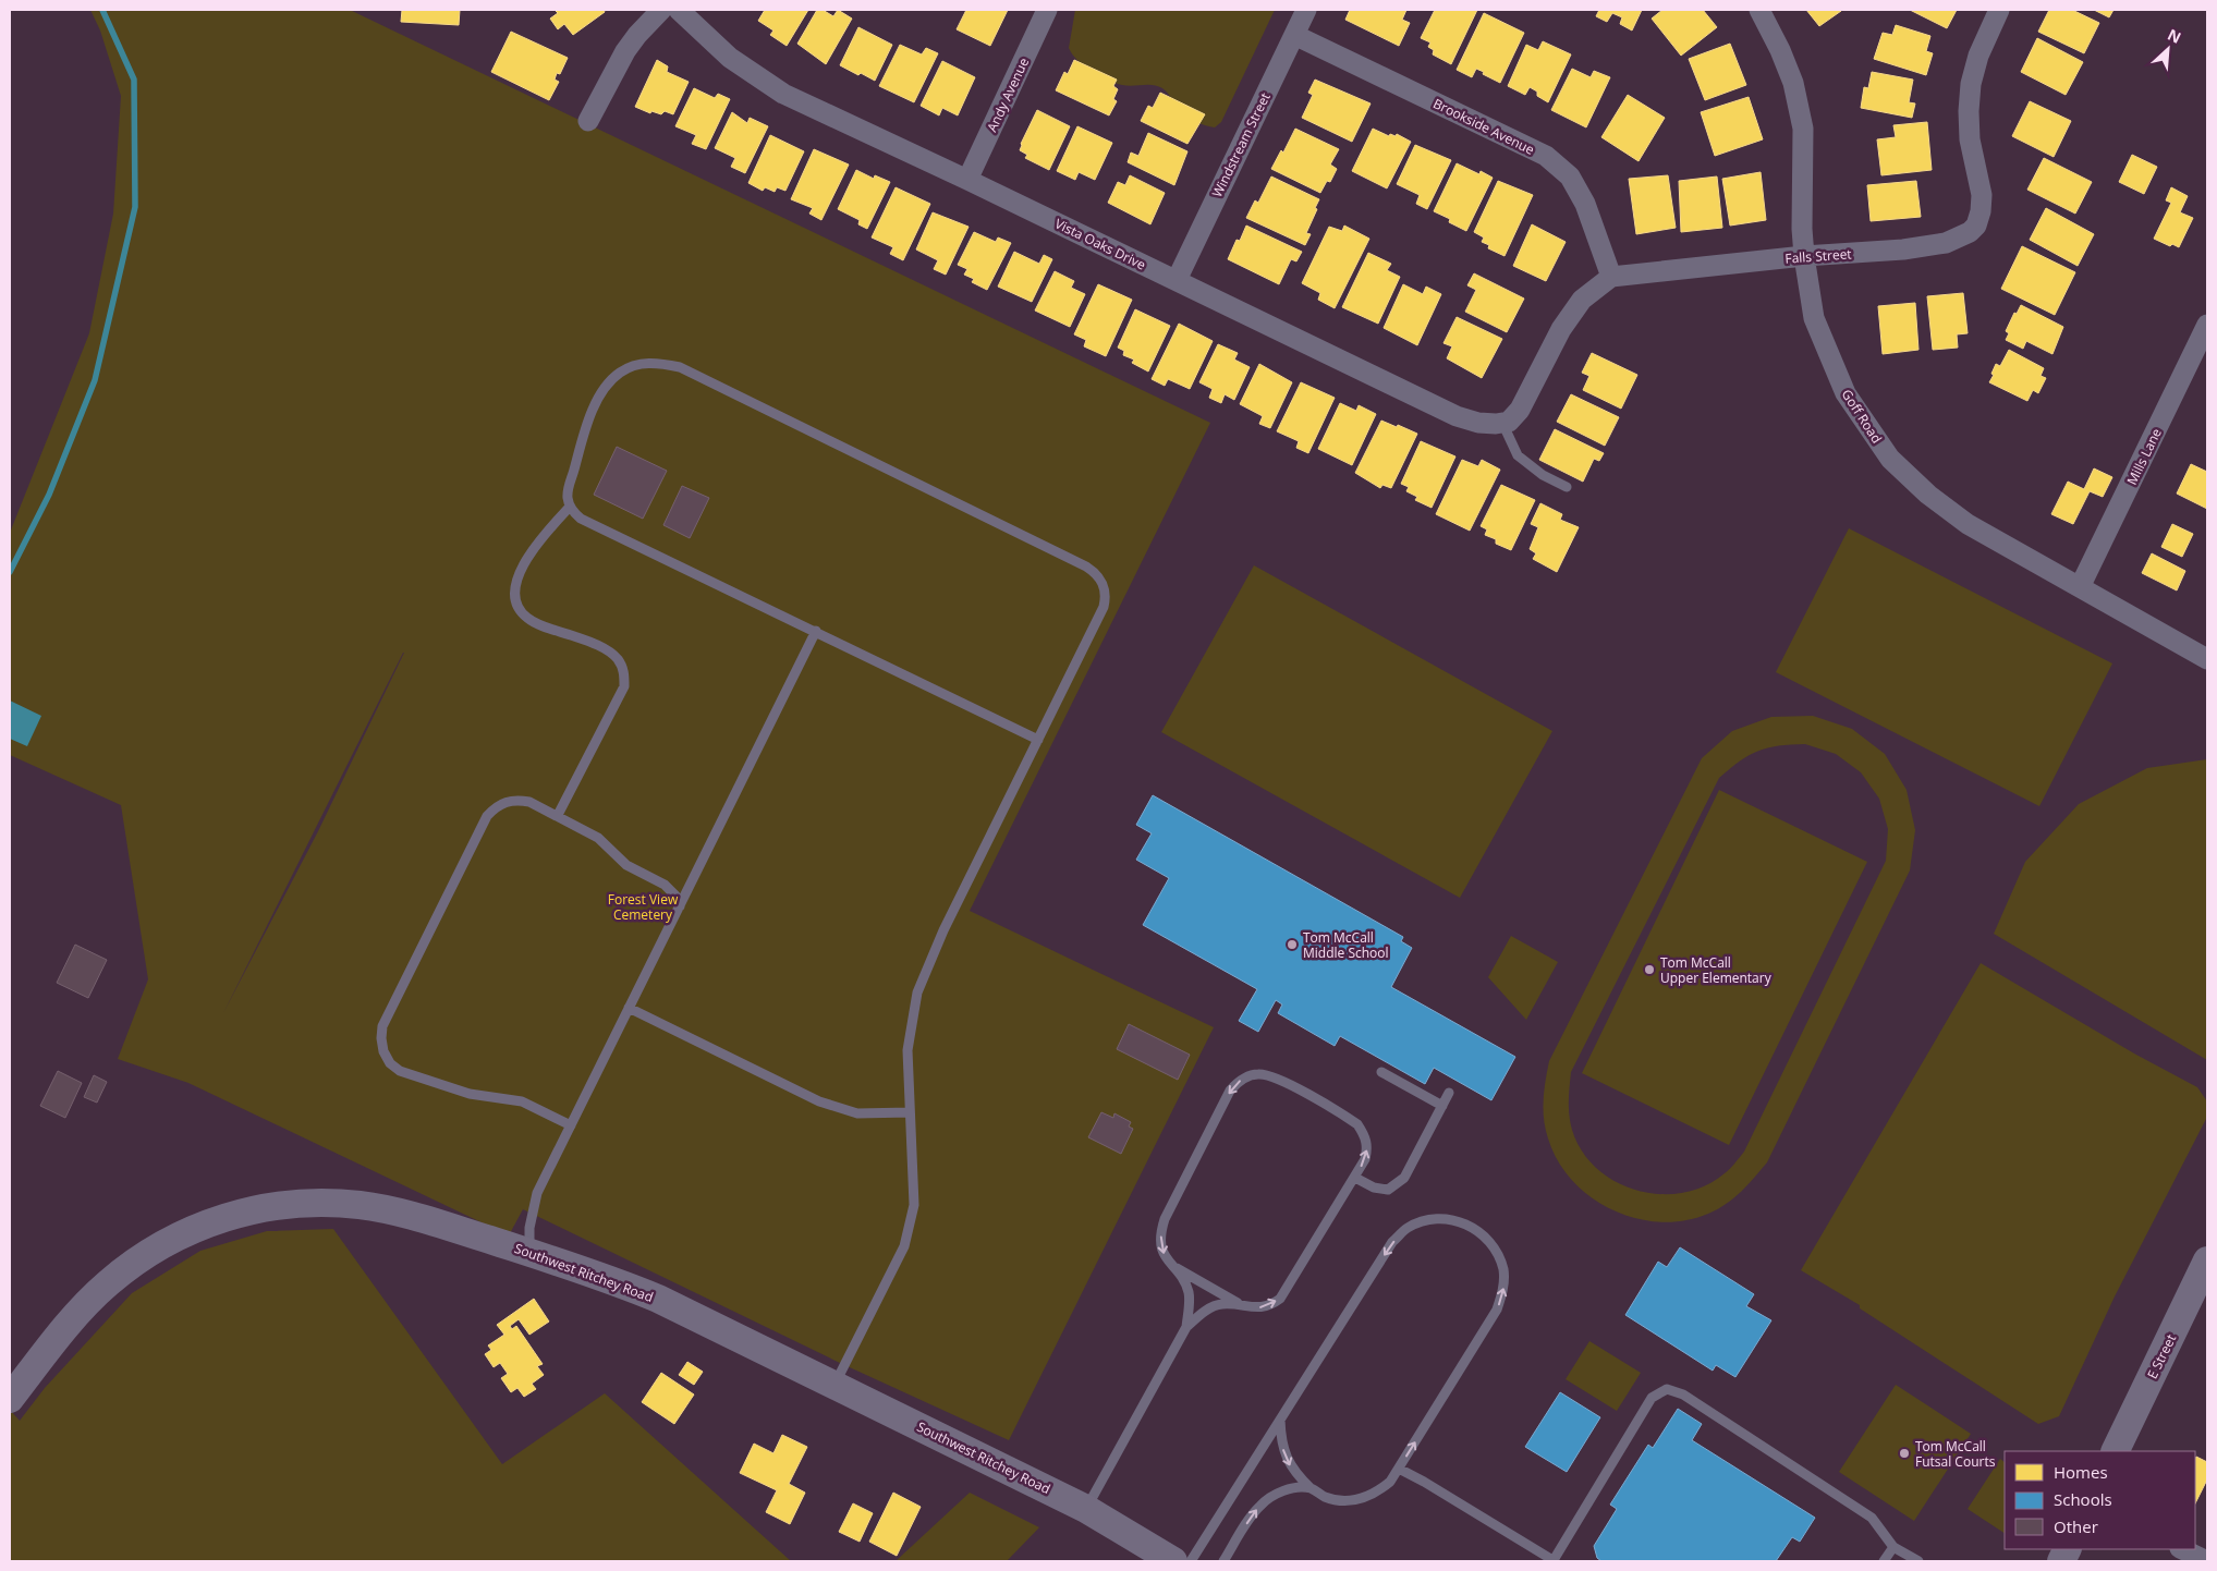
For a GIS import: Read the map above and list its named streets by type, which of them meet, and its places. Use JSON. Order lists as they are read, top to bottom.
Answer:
{
  "streets": {
    "street": [
      "Andy Avenue",
      "Brookside Avenue",
      "Windstream Street",
      "Vista Oaks Drive",
      "Falls Street",
      "Goff Road",
      "Mills Lane",
      "Southwest Ritchey Road",
      "E Street"
    ]
  },
  "crossings": [
    ["Andy Avenue", "Vista Oaks Drive"],
    ["Brookside Avenue", "Windstream Street"],
    ["Brookside Avenue", "Falls Street"],
    ["Windstream Street", "Vista Oaks Drive"],
    ["Falls Street", "Goff Road"],
    ["Goff Road", "Mills Lane"]
  ],
  "parks": ["Forest View Cemetery"],
  "places": ["Tom McCall Middle School", "Tom McCall Upper Elementary", "Tom McCall Futsal Courts"],
  "legend": ["Homes", "Schools", "Other"],
  "north": "top right"
}
